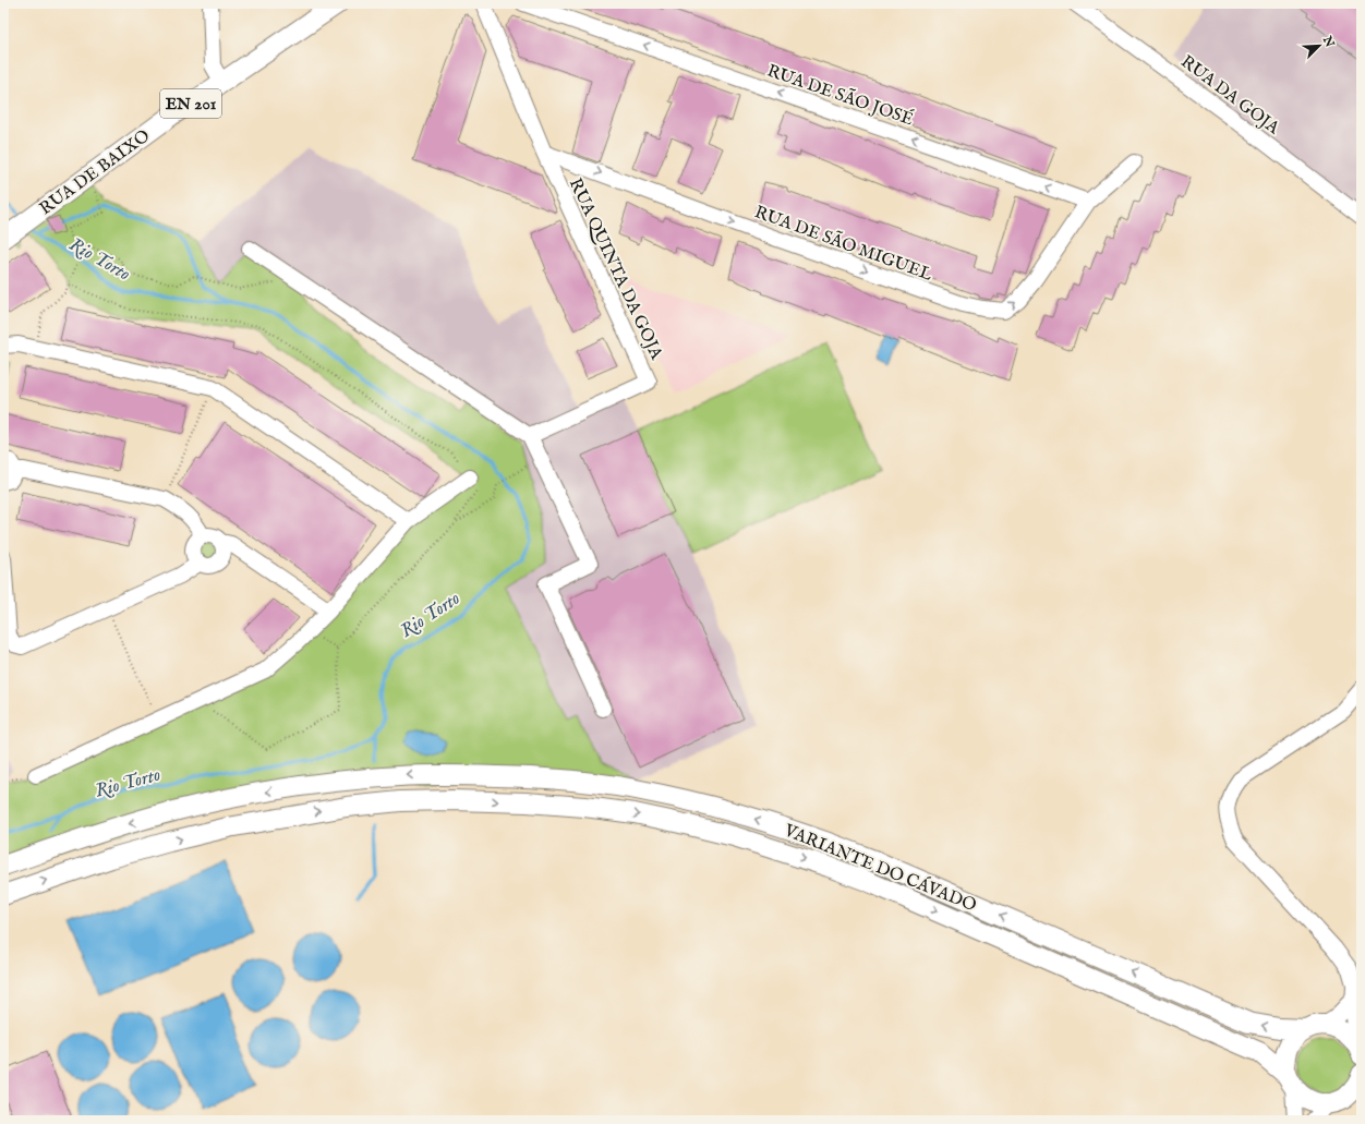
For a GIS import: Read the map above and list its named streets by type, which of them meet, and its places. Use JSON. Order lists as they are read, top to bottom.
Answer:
{
  "streets": {
    "main road": ["EN 201", "RUA DE BAIXO", "VARIANTE DO CÁVADO"],
    "street": [
      "RUA DE SÃO JOSÉ",
      "RUA DA GOJA",
      "RUA DE SÃO MIGUEL",
      "RUA QUINTA DA GOJA"
    ]
  },
  "crossings": [
    ["RUA DE SÃO JOSÉ", "RUA DE SÃO MIGUEL"],
    ["RUA DE SÃO MIGUEL", "RUA QUINTA DA GOJA"]
  ],
  "one_way": ["RUA DE SÃO JOSÉ", "RUA DE SÃO MIGUEL"],
  "water": ["Rio Torto"],
  "north": "top right"
}
